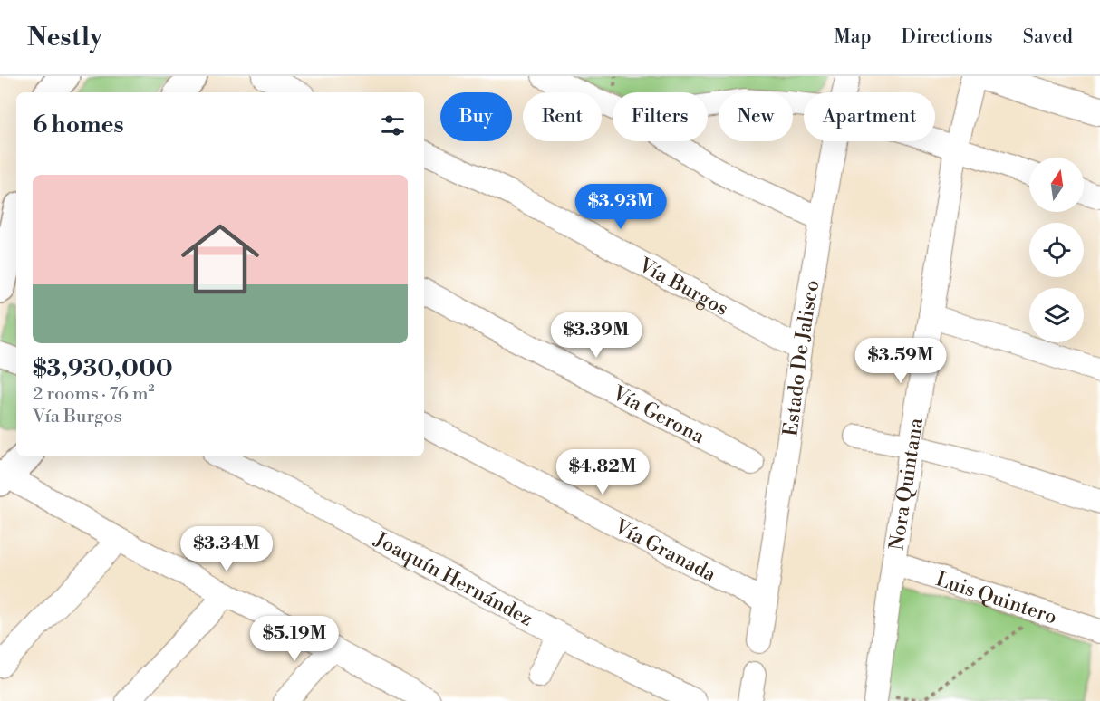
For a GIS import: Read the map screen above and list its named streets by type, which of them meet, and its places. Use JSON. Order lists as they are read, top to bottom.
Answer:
{
  "streets": {
    "street": [
      "Vía Burgos",
      "Estado De Jalisco",
      "Vía Gerona",
      "Nora Quintana",
      "Vía Granada",
      "Joaquín Hernández",
      "Luis Quintero"
    ]
  },
  "crossings": [
    ["Vía Burgos", "Estado De Jalisco"],
    ["Estado De Jalisco", "Vía Granada"],
    ["Nora Quintana", "Luis Quintero"]
  ],
  "north": "top",
  "page": {
    "header": "Nestly",
    "nav": ["Map", "Directions", "Saved"],
    "chip": [
      "Buy",
      "Rent",
      "Filters",
      "New",
      "Apartment"
    ],
    "heading": "6 homes",
    "list": [
      {
        "name": "$3,930,000",
        "note": "2 rooms · 76 m² · Vía Burgos"
      }
    ],
    "price": [
      "$3.93M",
      "$3.39M",
      "$3.59M",
      "$4.82M",
      "$3.34M",
      "$5.19M"
    ]
  }
}
